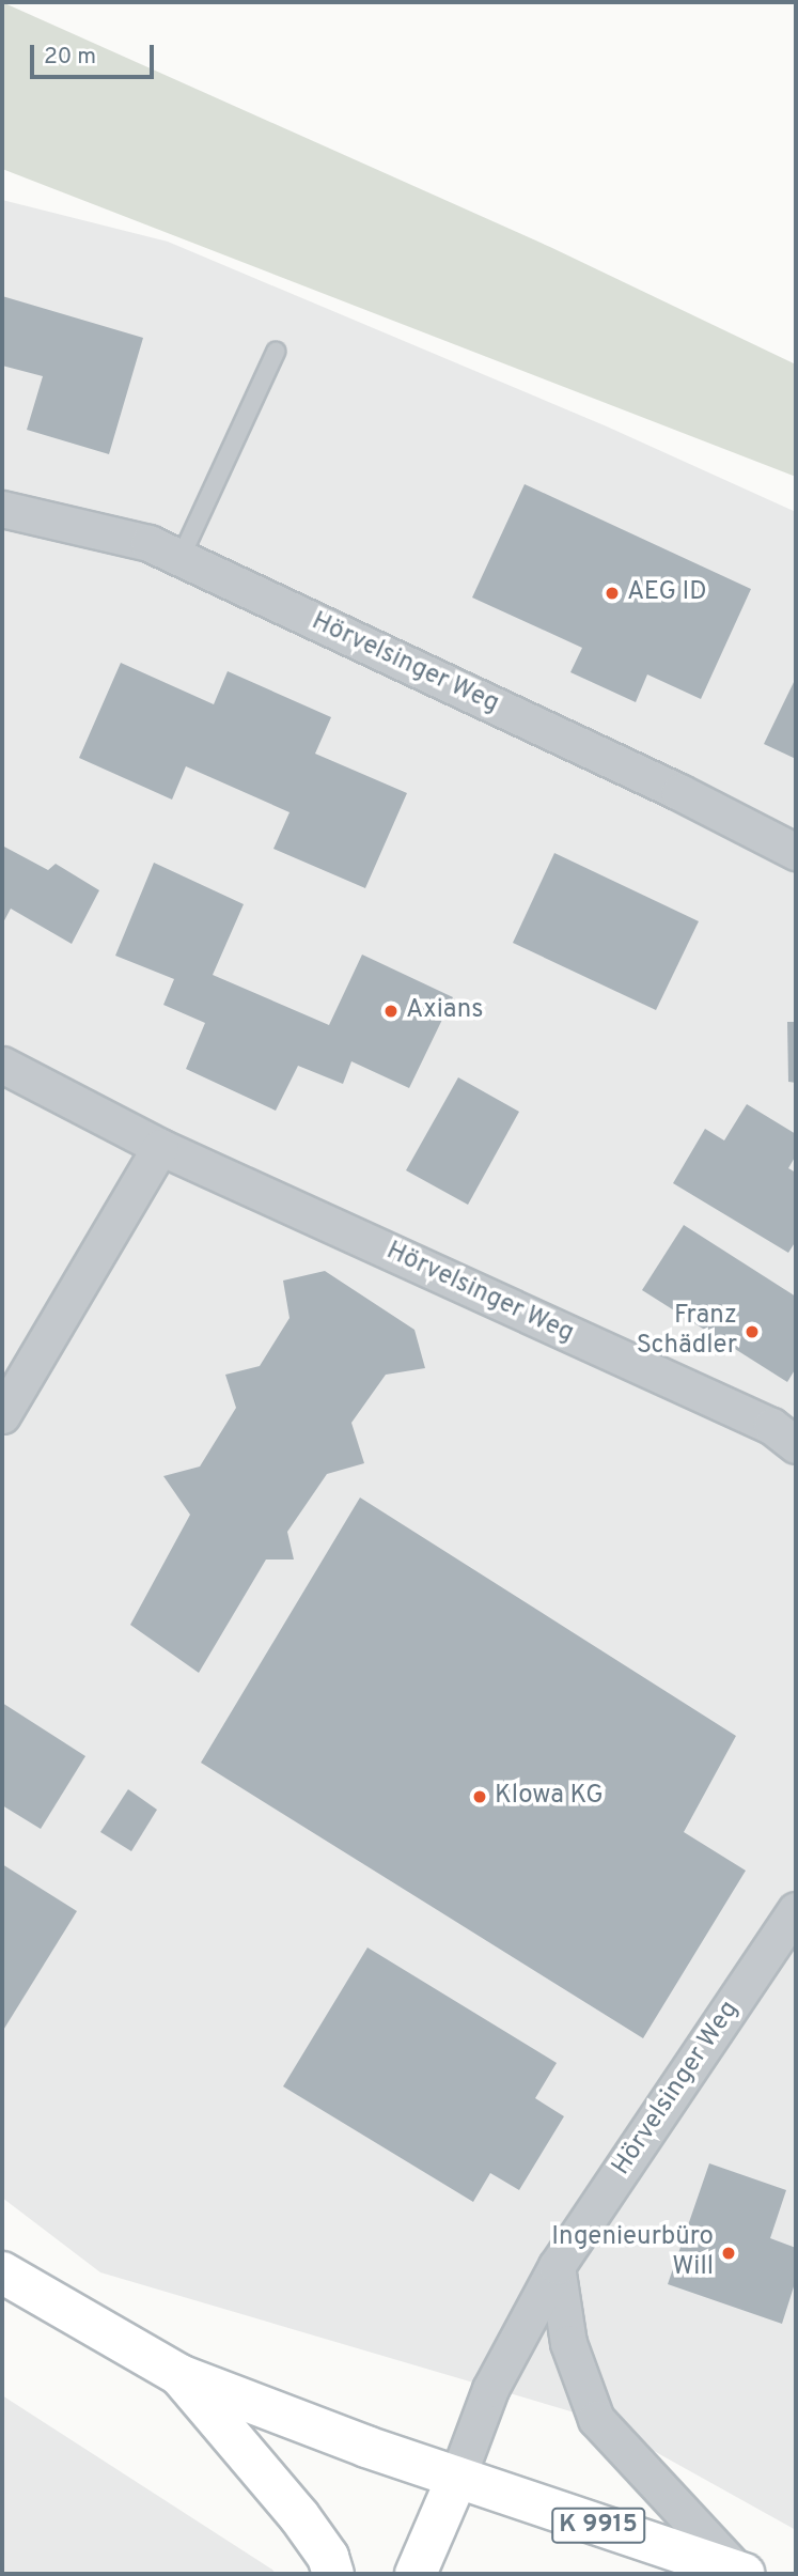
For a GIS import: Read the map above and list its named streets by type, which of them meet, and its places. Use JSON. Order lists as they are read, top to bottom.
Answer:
{
  "streets": {
    "main road": ["K 9915"],
    "street": ["Hörvelsinger Weg"]
  },
  "crossings": [
    ["Hörvelsinger Weg", "K 9915"]
  ],
  "places": [
    "AEG ID",
    "Axians",
    "Franz Schädler",
    "Klowa KG",
    "Ingenieurbüro Will"
  ],
  "scale_bar": "20 m"
}
